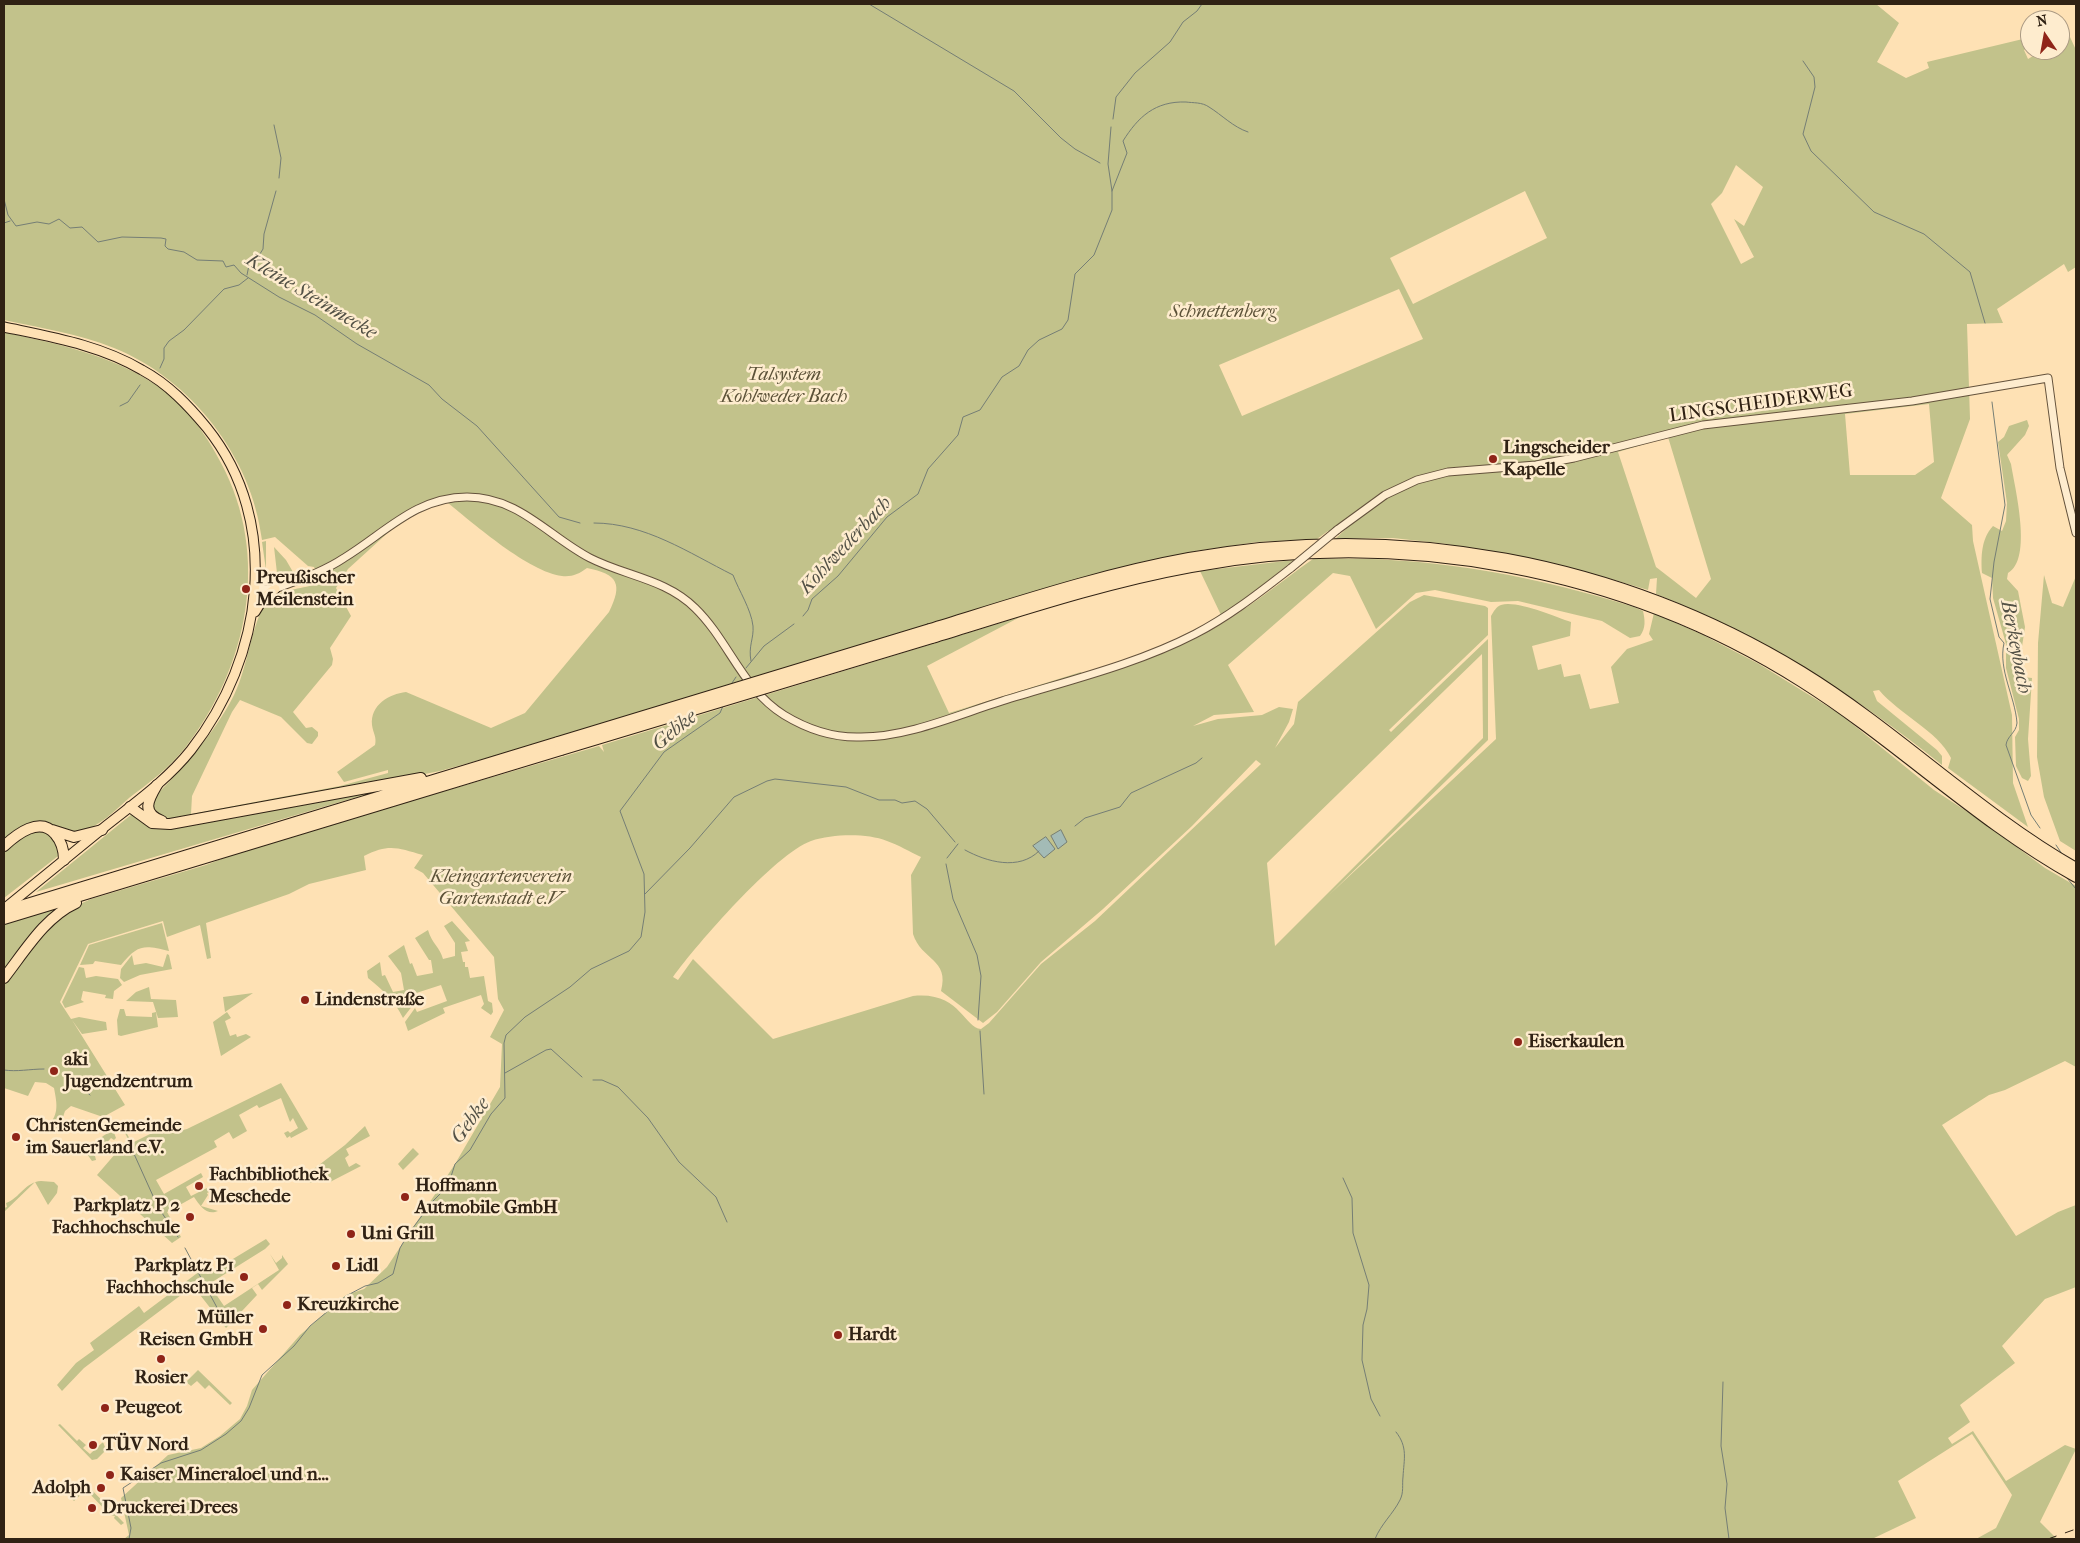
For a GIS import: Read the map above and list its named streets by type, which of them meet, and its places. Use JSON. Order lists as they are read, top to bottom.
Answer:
{
  "streets": {
    "street": ["LINGSCHEIDERWEG"]
  },
  "water": [
    "Kleine Steinmecke",
    "Kohlwederbach",
    "Berkeybach",
    "Gebke"
  ],
  "parks": ["Schnettenberg", "Talsystem Kohlweder Bach", "Kleingartenverein Gartenstadt e.V"],
  "places": [
    "Lingscheider Kapelle",
    "Preußischer Meilenstein",
    "Lindenstraße",
    "Eiserkaulen",
    "aki Jugendzentrum",
    "ChristenGemeinde im Sauerland e.V.",
    "Fachbibliothek Meschede",
    "Hoffmann Autmobile GmbH",
    "Parkplatz P 2 Fachhochschule",
    "Uni Grill",
    "Lidl",
    "Parkplatz P1 Fachhochschule",
    "Kreuzkirche",
    "Müller Reisen GmbH",
    "Hardt",
    "Rosier",
    "Peugeot",
    "TÜV Nord",
    "Kaiser Mineraloel und n...",
    "Adolph",
    "Druckerei Drees"
  ],
  "north": "top"
}
